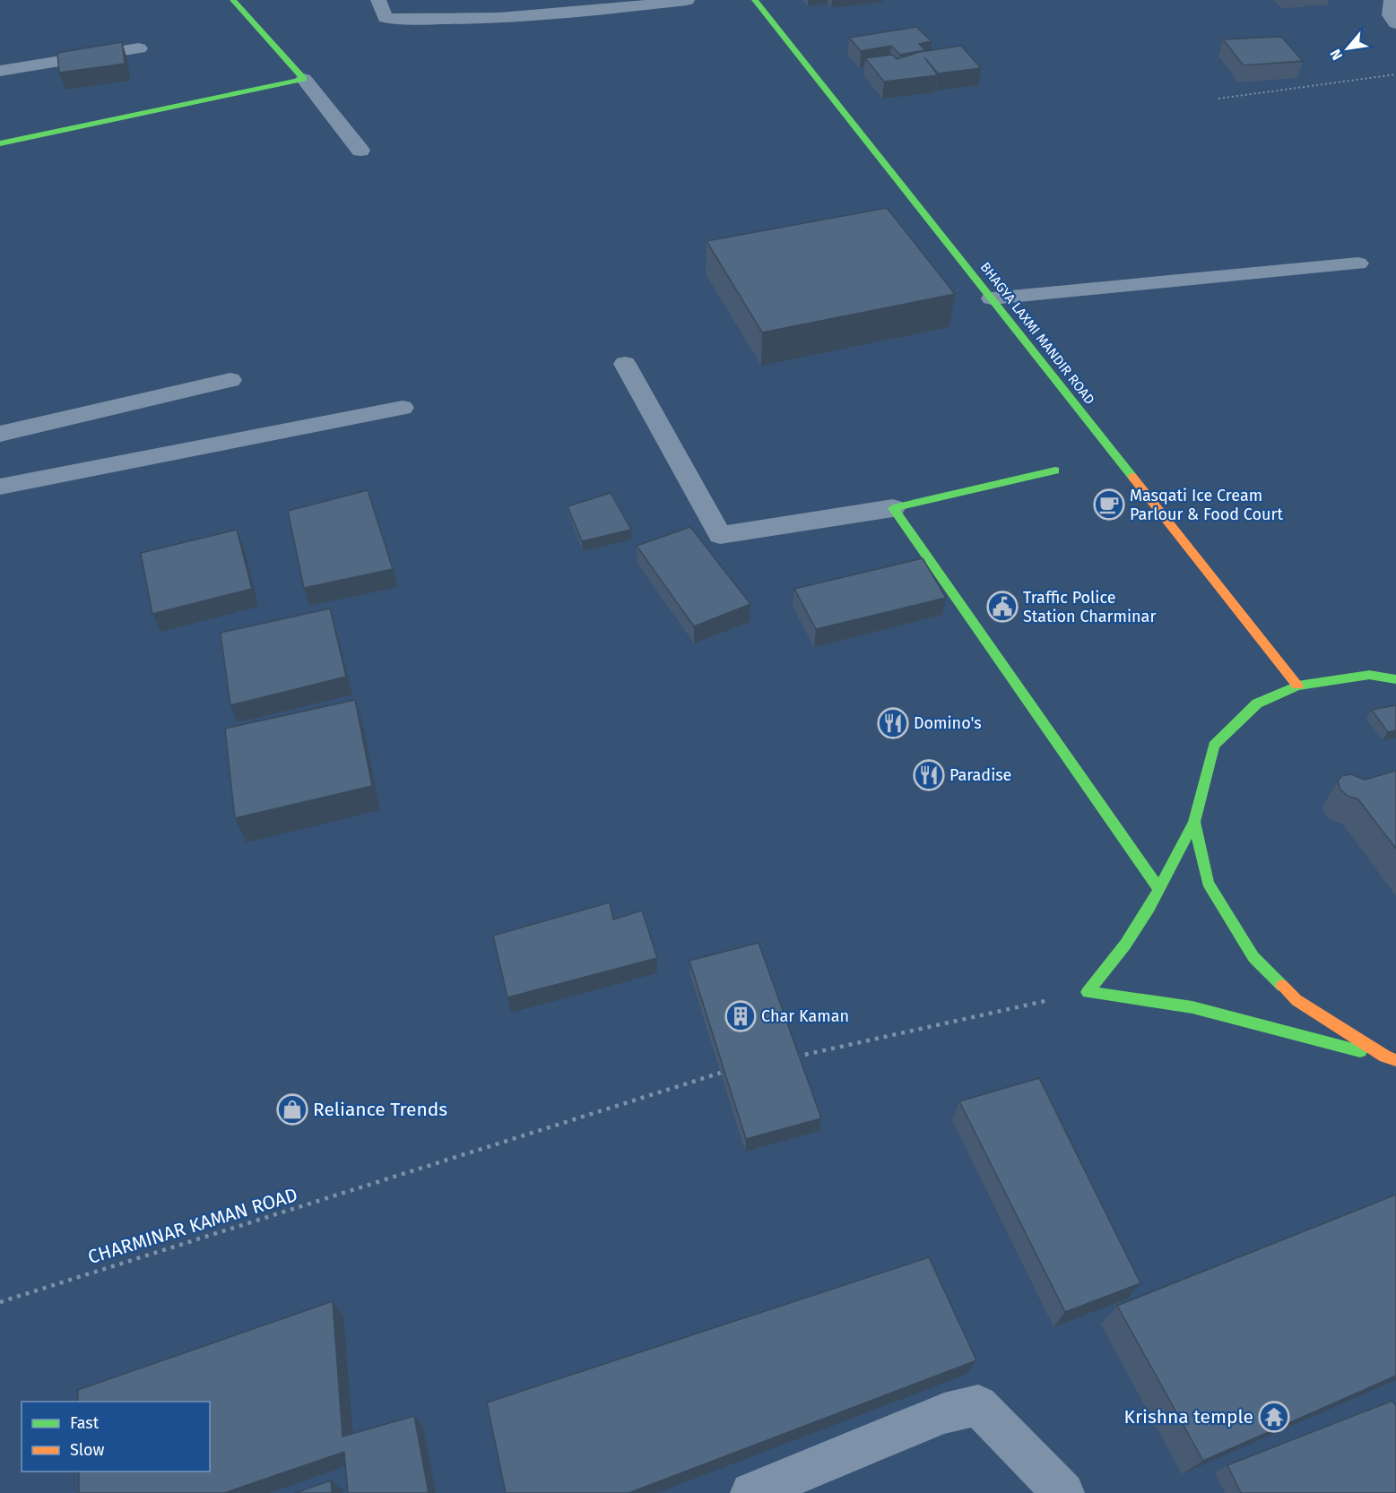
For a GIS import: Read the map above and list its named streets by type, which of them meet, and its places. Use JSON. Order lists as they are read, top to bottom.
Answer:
{
  "streets": {
    "main road": ["BHAGYA LAXMI MANDIR ROAD"],
    "path": ["CHARMINAR KAMAN ROAD"]
  },
  "places": {
    "cafe": ["Masqati Ice Cream Parlour & Food Court"],
    "public building": ["Traffic Police Station Charminar"],
    "restaurant": ["Domino's", "Paradise"],
    "building": ["Char Kaman"],
    "shop": ["Reliance Trends"],
    "temple": ["Krishna temple"]
  },
  "legend": ["Fast", "Slow"],
  "north": "bottom left"
}
